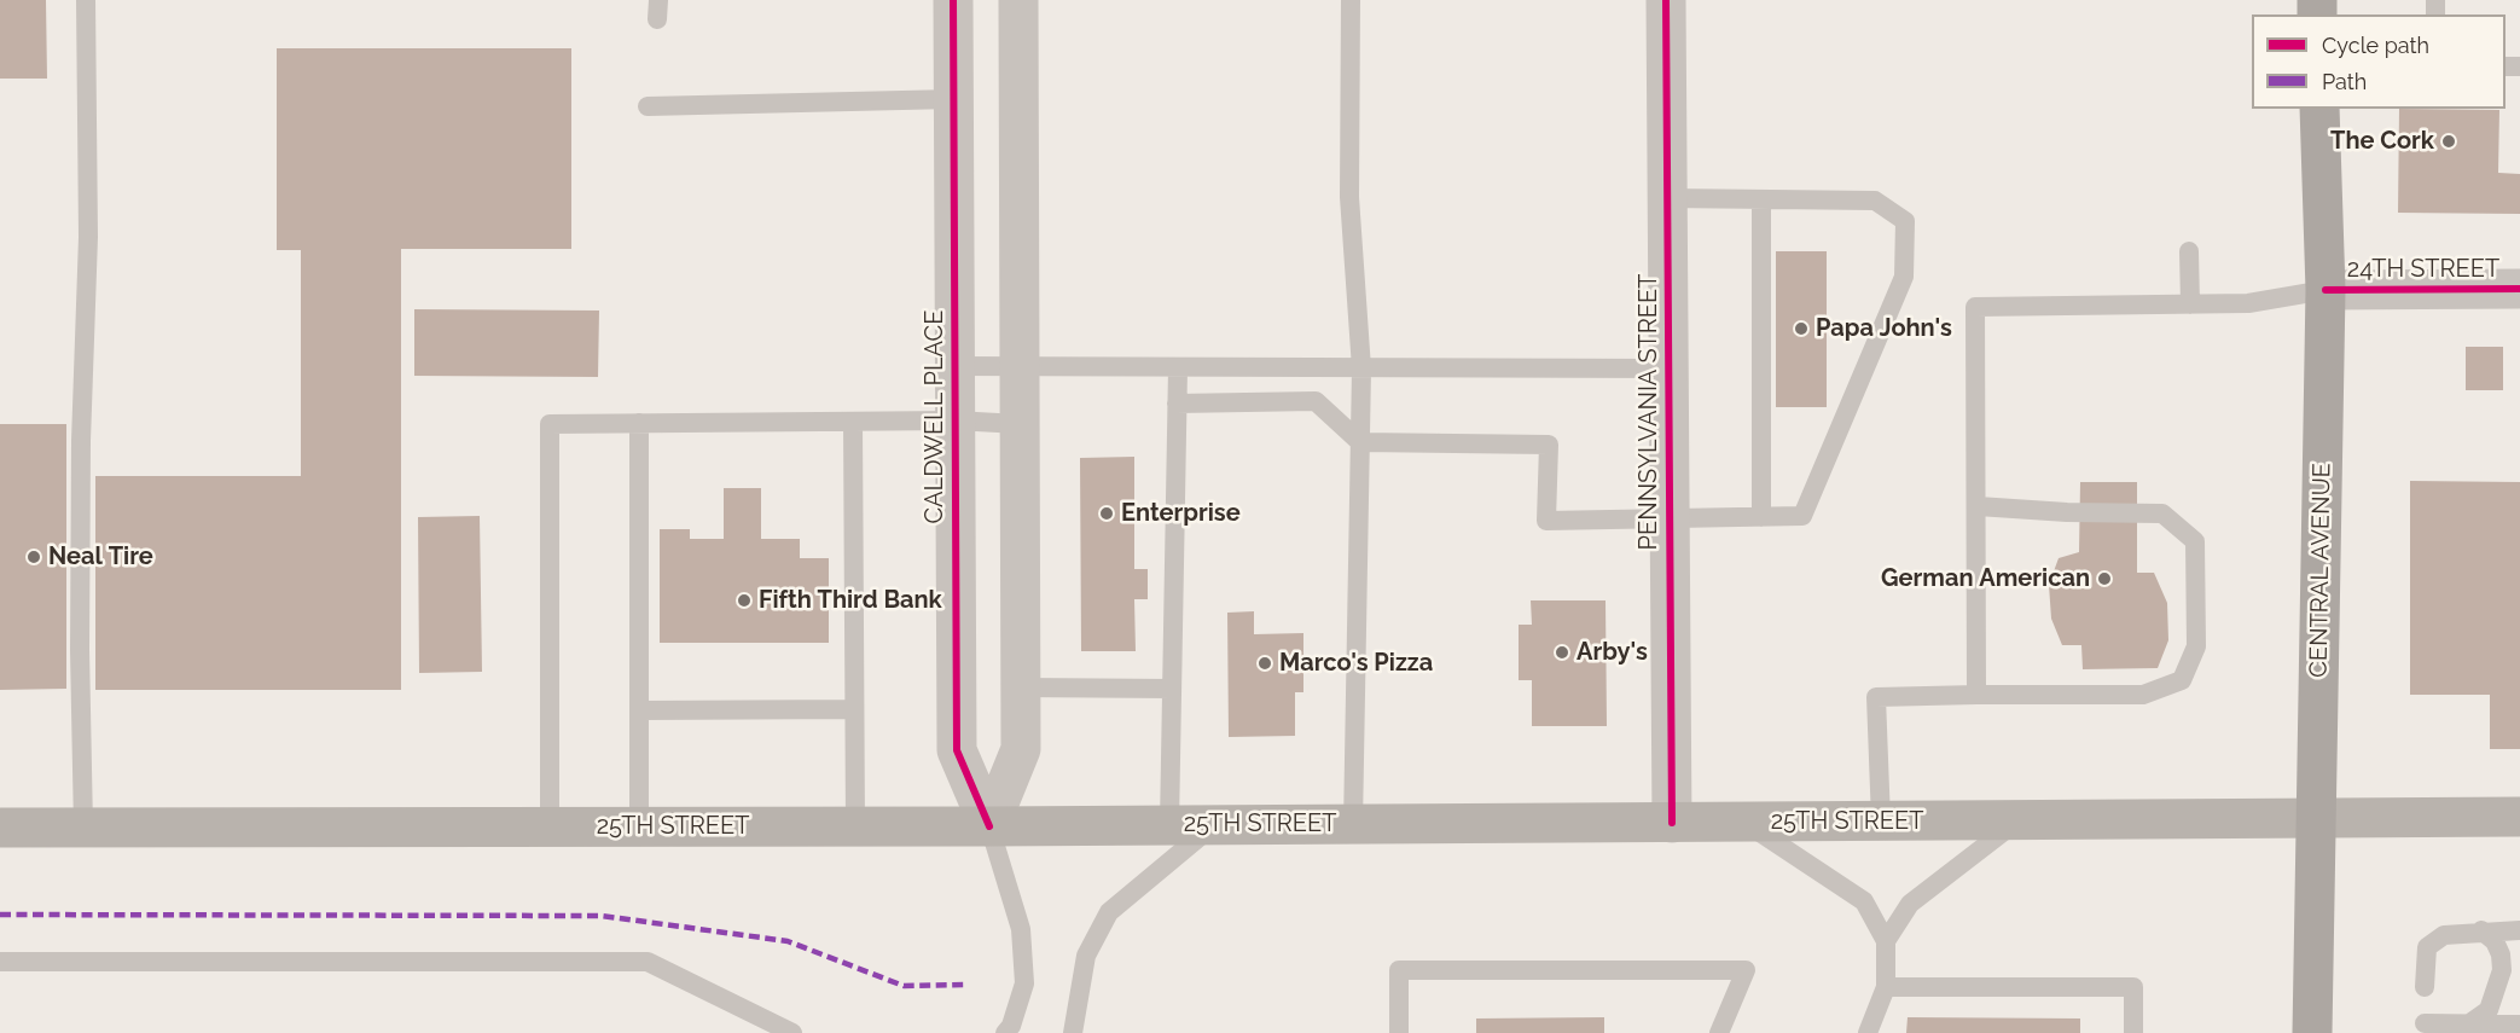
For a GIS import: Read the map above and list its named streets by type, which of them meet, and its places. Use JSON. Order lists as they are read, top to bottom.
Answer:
{
  "streets": {
    "main road": ["CENTRAL AVENUE", "25TH STREET"],
    "street": ["24TH STREET", "PENNSYLVANIA STREET", "CALDWELL PLACE"]
  },
  "crossings": [
    ["24TH STREET", "CENTRAL AVENUE"],
    ["PENNSYLVANIA STREET", "25TH STREET"],
    ["CALDWELL PLACE", "25TH STREET"],
    ["CENTRAL AVENUE", "25TH STREET"]
  ],
  "places": [
    "The Cork",
    "Papa John's",
    "Enterprise",
    "Neal Tire",
    "German American",
    "Fifth Third Bank",
    "Arby's",
    "Marco's Pizza"
  ],
  "legend": ["Cycle path", "Path"]
}
